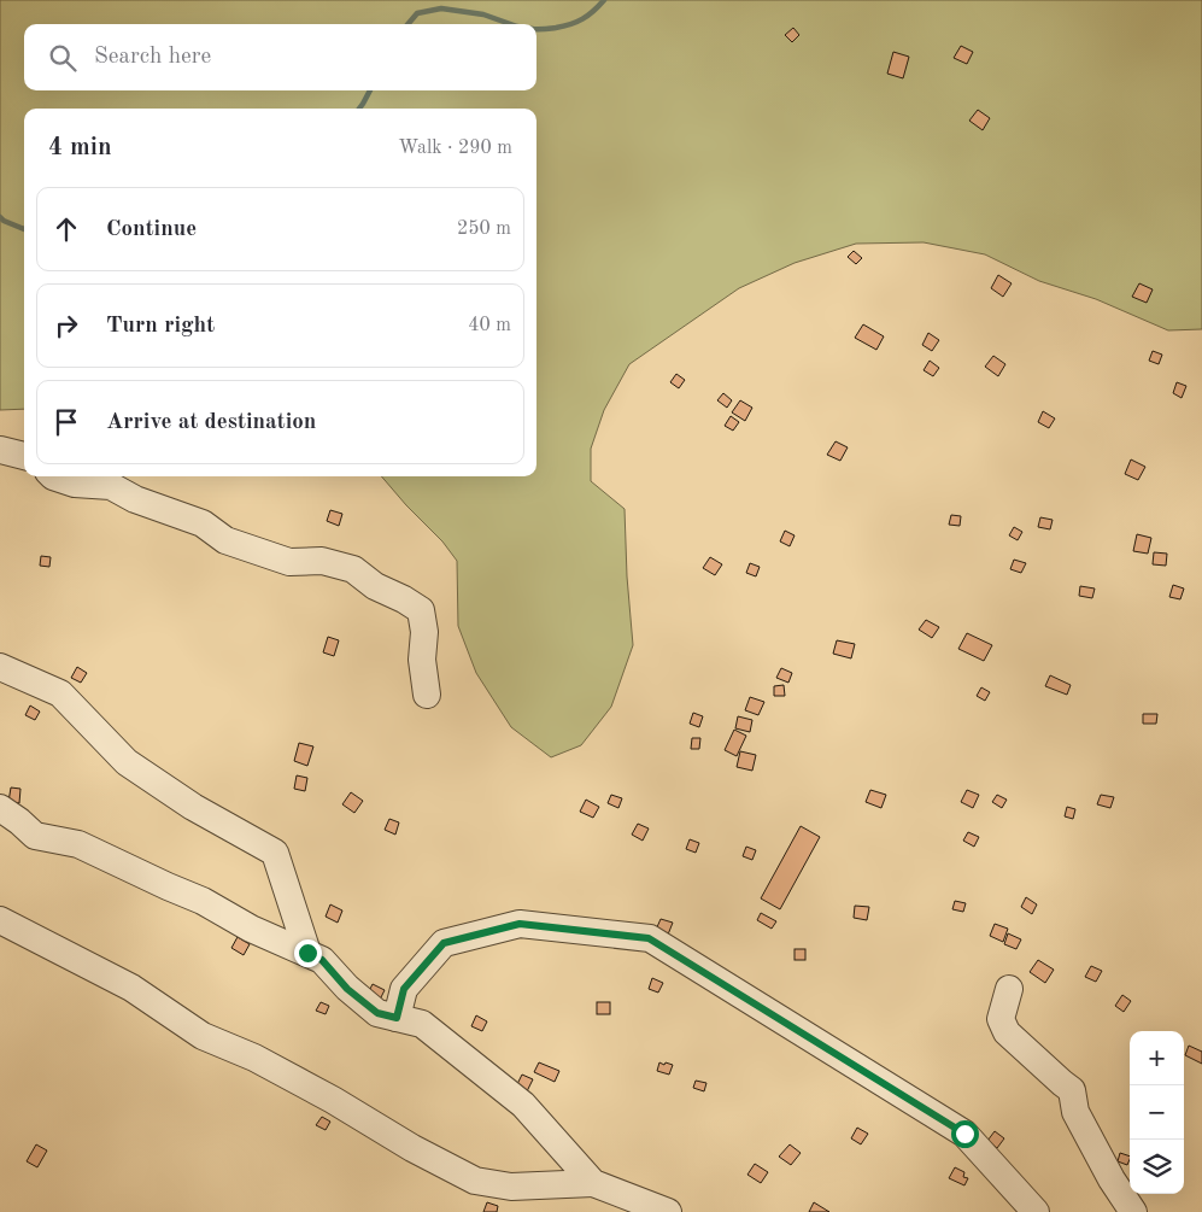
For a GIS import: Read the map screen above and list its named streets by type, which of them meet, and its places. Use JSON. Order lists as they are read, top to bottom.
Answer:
{
  "page": {
    "search": "Search here",
    "heading": ["4 min", "Walk · 290 m"],
    "list": [
      ["Continue", "250 m"],
      ["Turn right", "40 m"],
      "Arrive at destination"
    ],
    "map_buttons": ["+", "−"]
  }
}
